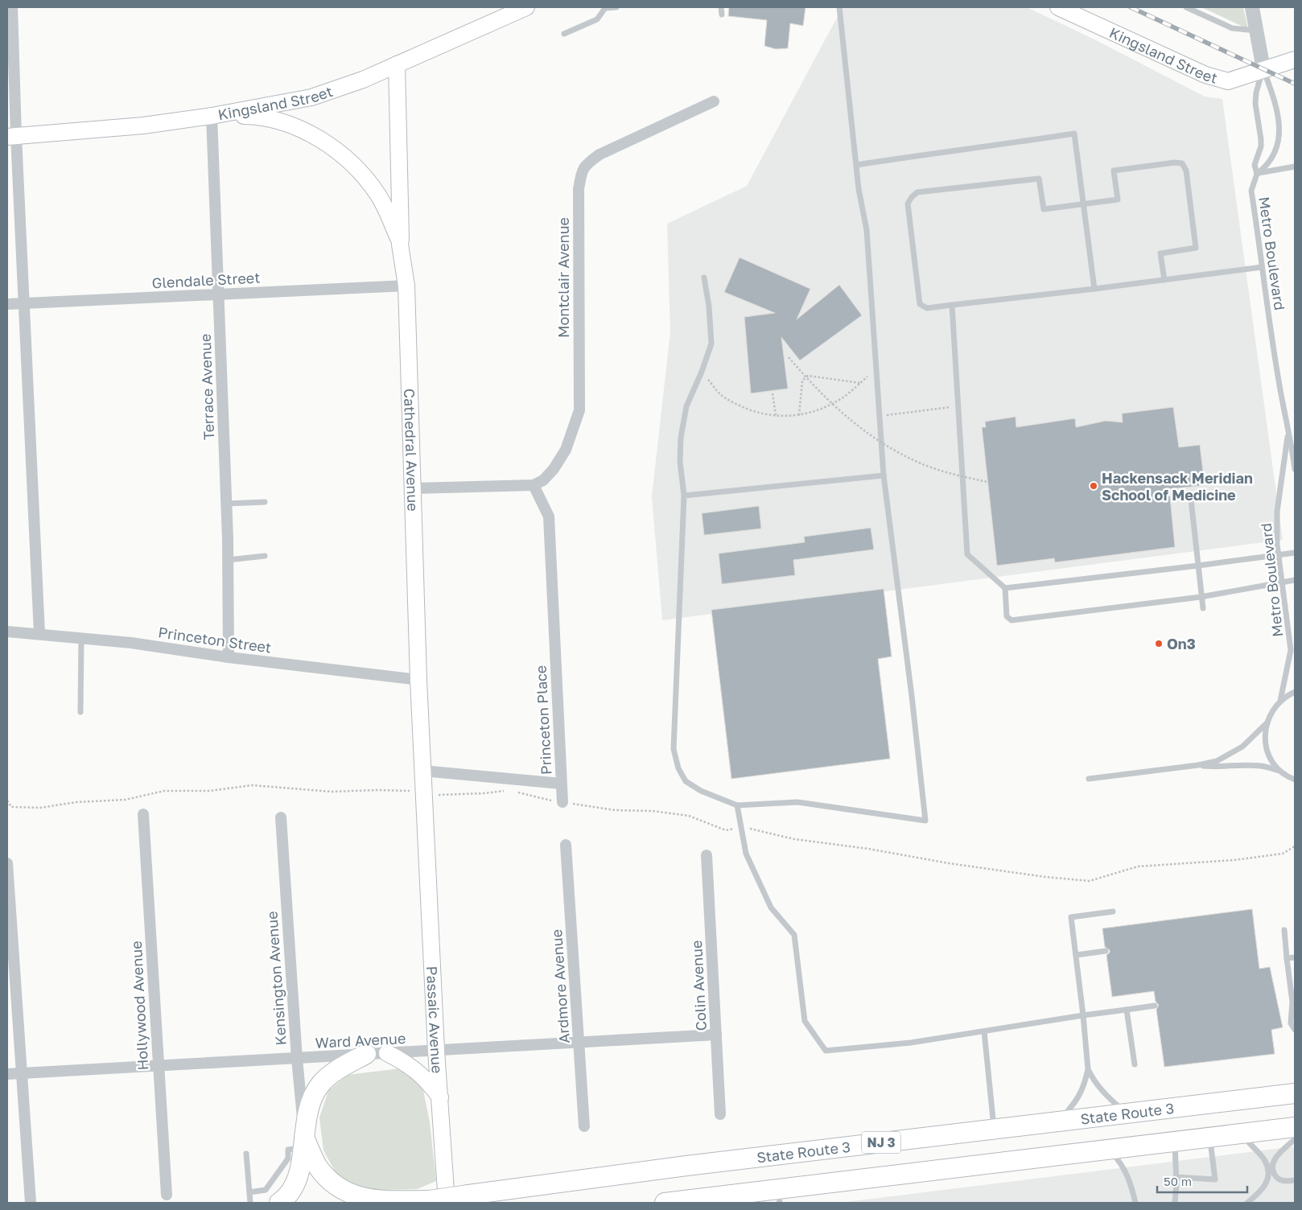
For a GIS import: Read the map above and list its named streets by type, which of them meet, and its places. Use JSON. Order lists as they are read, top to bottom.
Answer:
{
  "streets": {
    "highway": ["State Route 3", "NJ 3"],
    "main road": ["Kingsland Street", "Cathedral Avenue", "Passaic Avenue"],
    "street": [
      "Montclair Avenue",
      "Glendale Street",
      "Terrace Avenue",
      "Princeton Street",
      "Princeton Place",
      "Kensington Avenue",
      "Colin Avenue",
      "Ardmore Avenue",
      "Hollywood Avenue",
      "Ward Avenue"
    ],
    "lane": ["Metro Boulevard"]
  },
  "crossings": [
    ["Kingsland Street", "Terrace Avenue"],
    ["Kingsland Street", "Cathedral Avenue"],
    ["Montclair Avenue", "Princeton Place"],
    ["Glendale Street", "Terrace Avenue"],
    ["Glendale Street", "Cathedral Avenue"],
    ["Terrace Avenue", "Princeton Street"],
    ["Cathedral Avenue", "Princeton Street"],
    ["Cathedral Avenue", "Princeton Place"],
    ["Cathedral Avenue", "Passaic Avenue"],
    ["Kensington Avenue", "Ward Avenue"],
    ["Colin Avenue", "Ward Avenue"],
    ["Ardmore Avenue", "Ward Avenue"],
    ["Hollywood Avenue", "Ward Avenue"],
    ["Passaic Avenue", "Ward Avenue"],
    ["Passaic Avenue", "State Route 3"]
  ],
  "places": ["Hackensack Meridian School of Medicine", "On3"],
  "scale_bar": "50 m"
}
